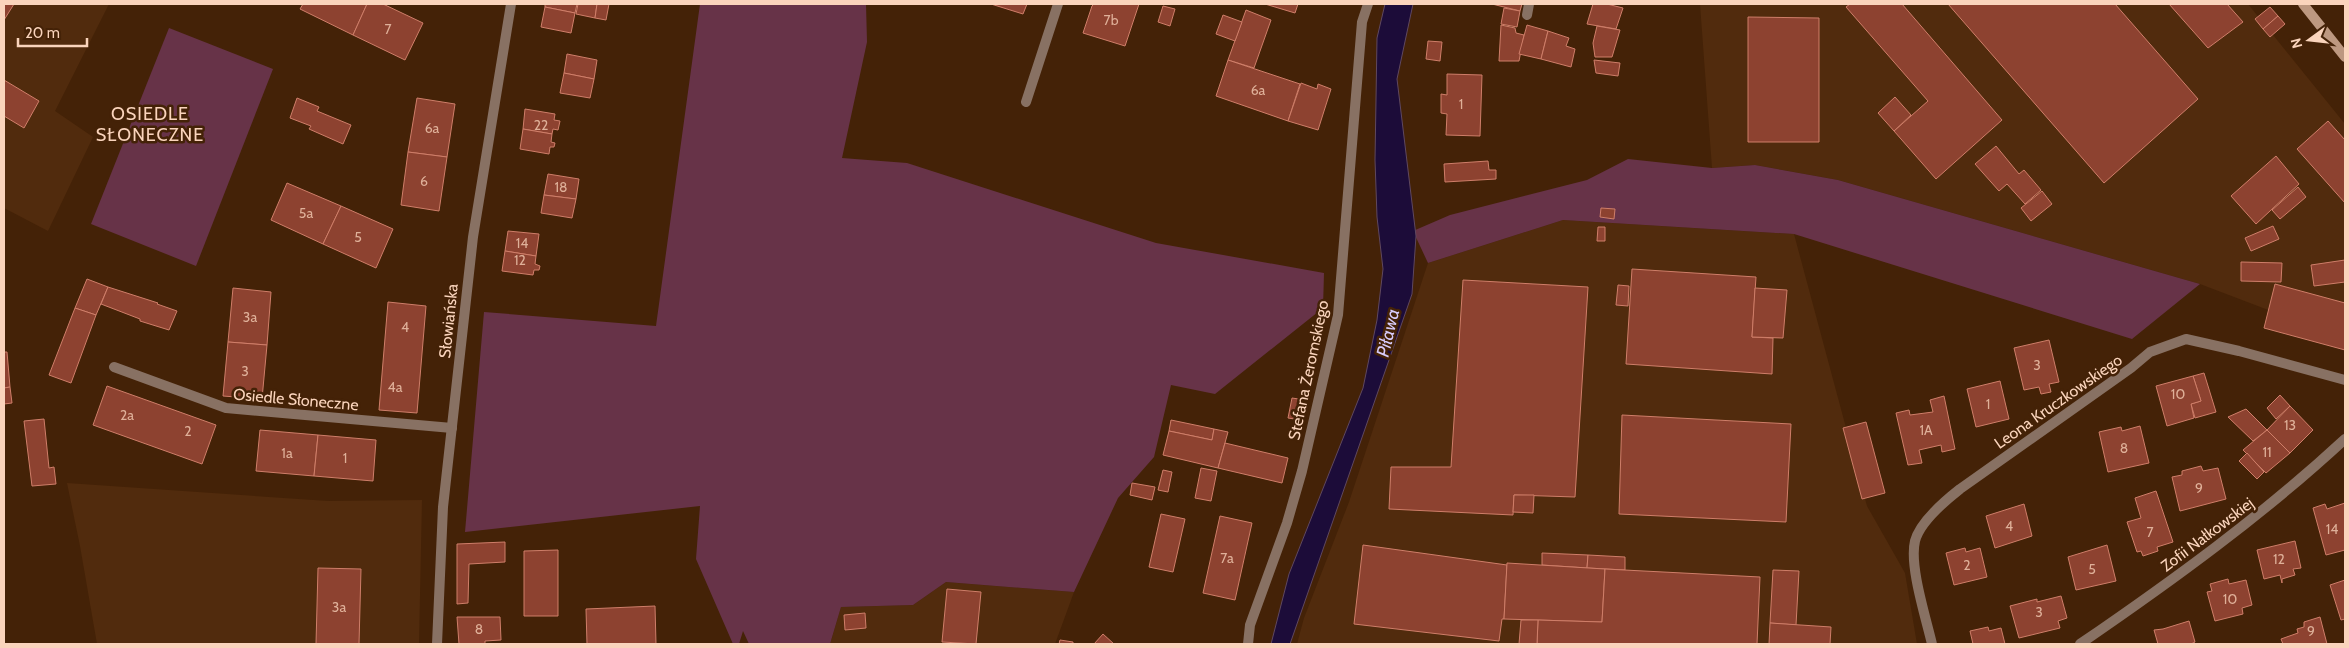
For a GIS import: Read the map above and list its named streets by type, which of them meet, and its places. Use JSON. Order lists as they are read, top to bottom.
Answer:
{
  "streets": {
    "street": [
      "Słowiańska",
      "Stefana Żeromskiego",
      "Osiedle Słoneczne",
      "Leona Kruczkowskiego",
      "Zofii Nałkowskiej"
    ]
  },
  "crossings": [
    ["Słowiańska", "Osiedle Słoneczne"]
  ],
  "districts": ["OSIEDLE SŁONECZNE"],
  "water": ["Piława"],
  "house_numbers": [
    "7b",
    "7",
    "6a",
    "1",
    "22",
    "6a",
    "6",
    "18",
    "5a",
    "5",
    "14",
    "12",
    "3a",
    "4",
    "3",
    "3",
    "4a",
    "10",
    "1",
    "2a",
    "13",
    "1A",
    "2",
    "8",
    "11",
    "1a",
    "1",
    "9",
    "4",
    "14",
    "7",
    "7a",
    "12",
    "2",
    "5",
    "10",
    "3a",
    "3",
    "8",
    "9"
  ],
  "scale_bar": "20 m",
  "north": "left"
}
